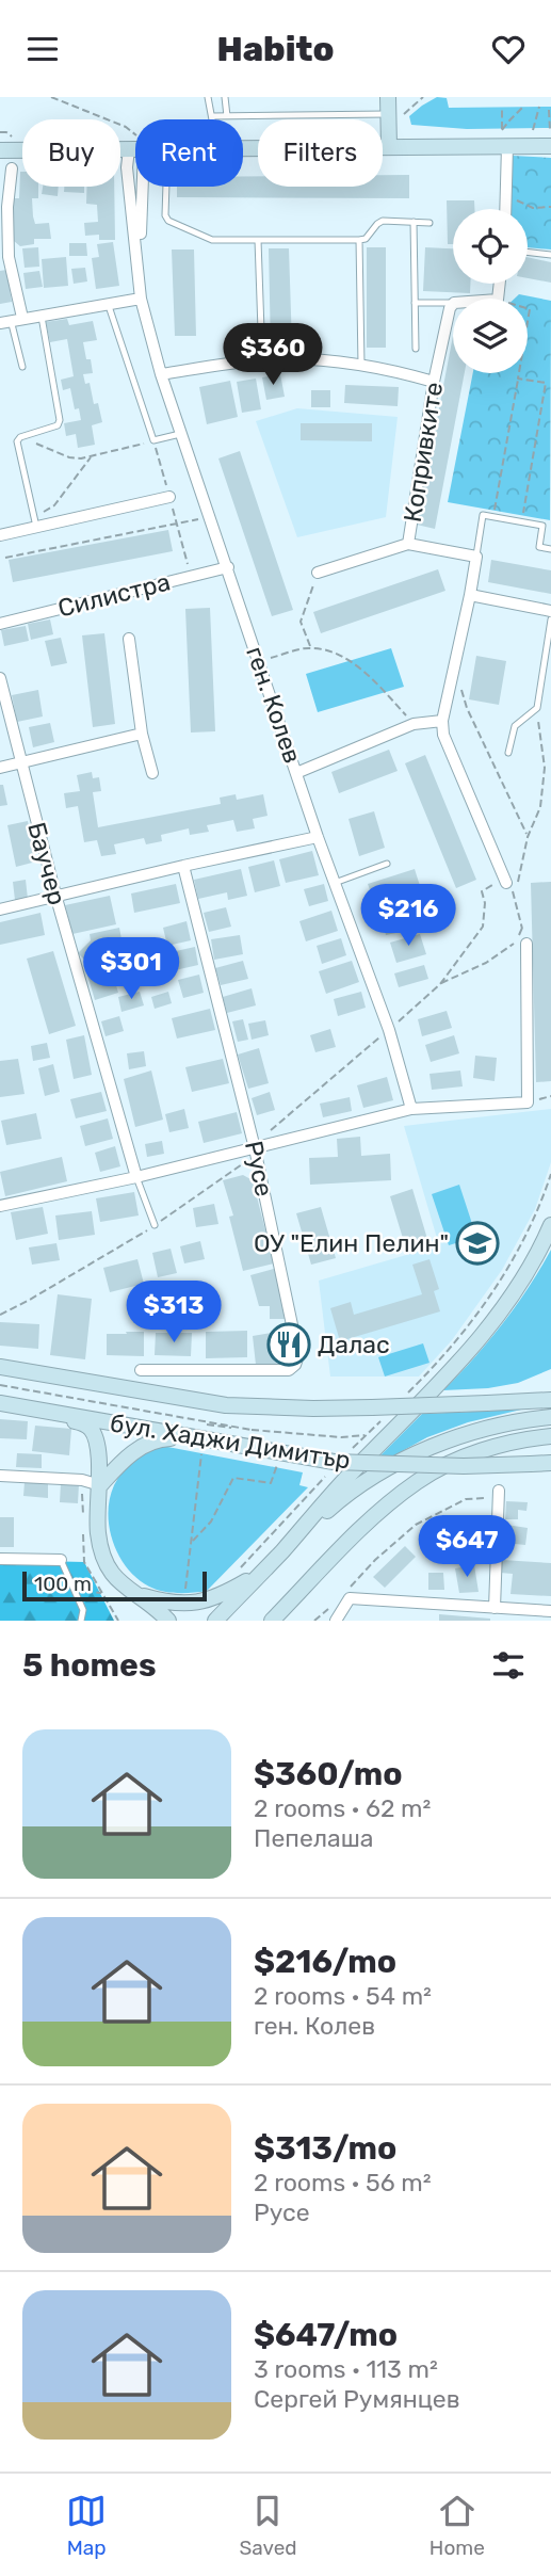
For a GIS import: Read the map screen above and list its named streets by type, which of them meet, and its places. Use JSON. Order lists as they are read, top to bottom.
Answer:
{
  "streets": {
    "main road": ["бул. Хаджи Димитър"],
    "street": [
      "Копривките",
      "Силистра",
      "ген. Колев",
      "Баучер",
      "Русе"
    ]
  },
  "crossings": [
    ["Силистра", "ген. Колев"]
  ],
  "places": {
    "school or university": ["ОУ \"Елин Пелин\""],
    "restaurant": ["Далас"]
  },
  "scale_bar": "100 m",
  "page": {
    "header": "Habito",
    "chip": ["Buy", "Rent", "Filters"],
    "price": [
      "$360",
      "$216",
      "$301",
      "$313",
      "$647"
    ],
    "scale": "100 m",
    "heading": "5 homes",
    "list": [
      {
        "name": "$360/mo",
        "note": "2 rooms · 62 m² · Пепелаша"
      },
      {
        "name": "$216/mo",
        "note": "2 rooms · 54 m² · ген. Колев"
      },
      {
        "name": "$313/mo",
        "note": "2 rooms · 56 m² · Русе"
      },
      {
        "name": "$647/mo",
        "note": "3 rooms · 113 m² · Сергей Румянцев"
      }
    ],
    "tabs": ["Map", "Saved", "Home"]
  }
}
